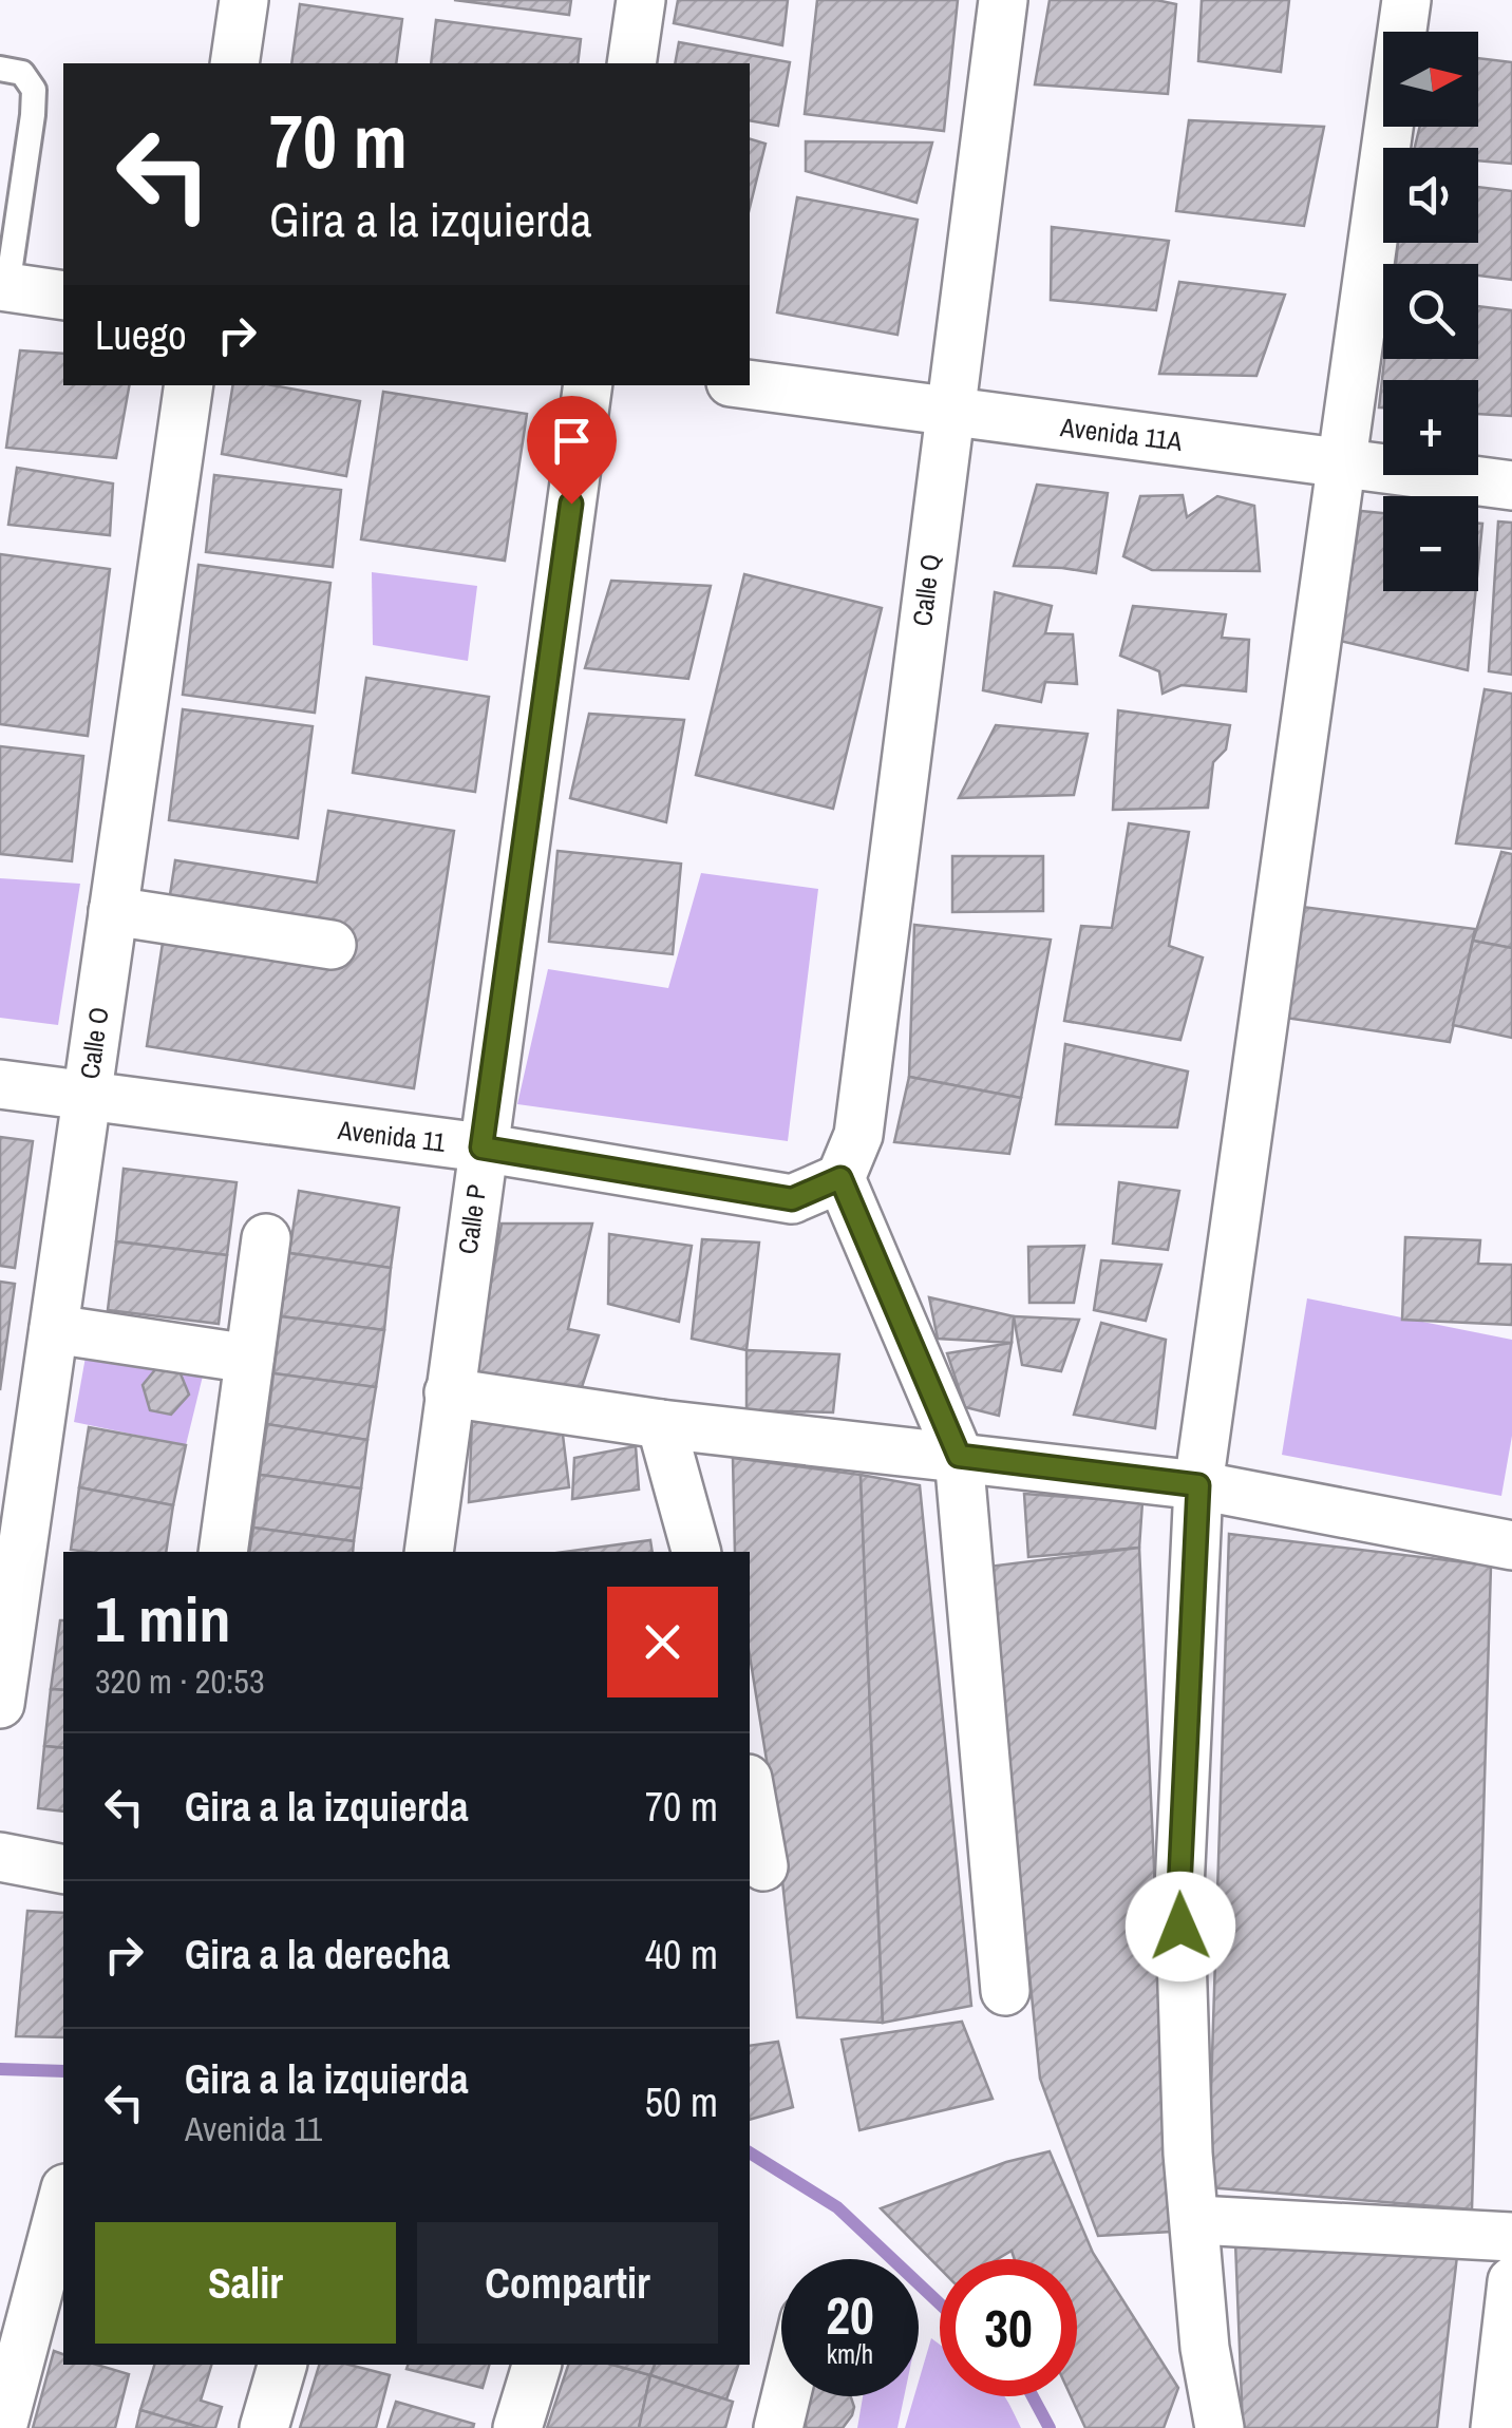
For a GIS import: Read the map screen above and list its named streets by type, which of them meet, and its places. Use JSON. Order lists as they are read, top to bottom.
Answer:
{
  "streets": {
    "street": [
      "Avenida 11A",
      "Calle Q",
      "Calle O",
      "Avenida 11",
      "Calle P"
    ]
  },
  "crossings": [
    ["Avenida 11A", "Calle Q"],
    ["Calle Q", "Avenida 11"],
    ["Calle O", "Avenida 11"],
    ["Avenida 11", "Calle P"]
  ],
  "north": "right",
  "page": {
    "map_buttons": ["+", "−"],
    "turn": ["70 m", "Gira a la izquierda"],
    "then": "Luego",
    "heading": ["1 min", "320 m · 20:53"],
    "list": [
      {
        "name": "Gira a la izquierda",
        "value": "70 m"
      },
      {
        "name": "Gira a la derecha",
        "value": "40 m"
      },
      {
        "name": "Gira a la izquierda",
        "note": "Avenida 11",
        "value": "50 m"
      }
    ],
    "buttons": ["Salir", "Compartir"],
    "speed": "20 km/h",
    "limit": "30"
  }
}
